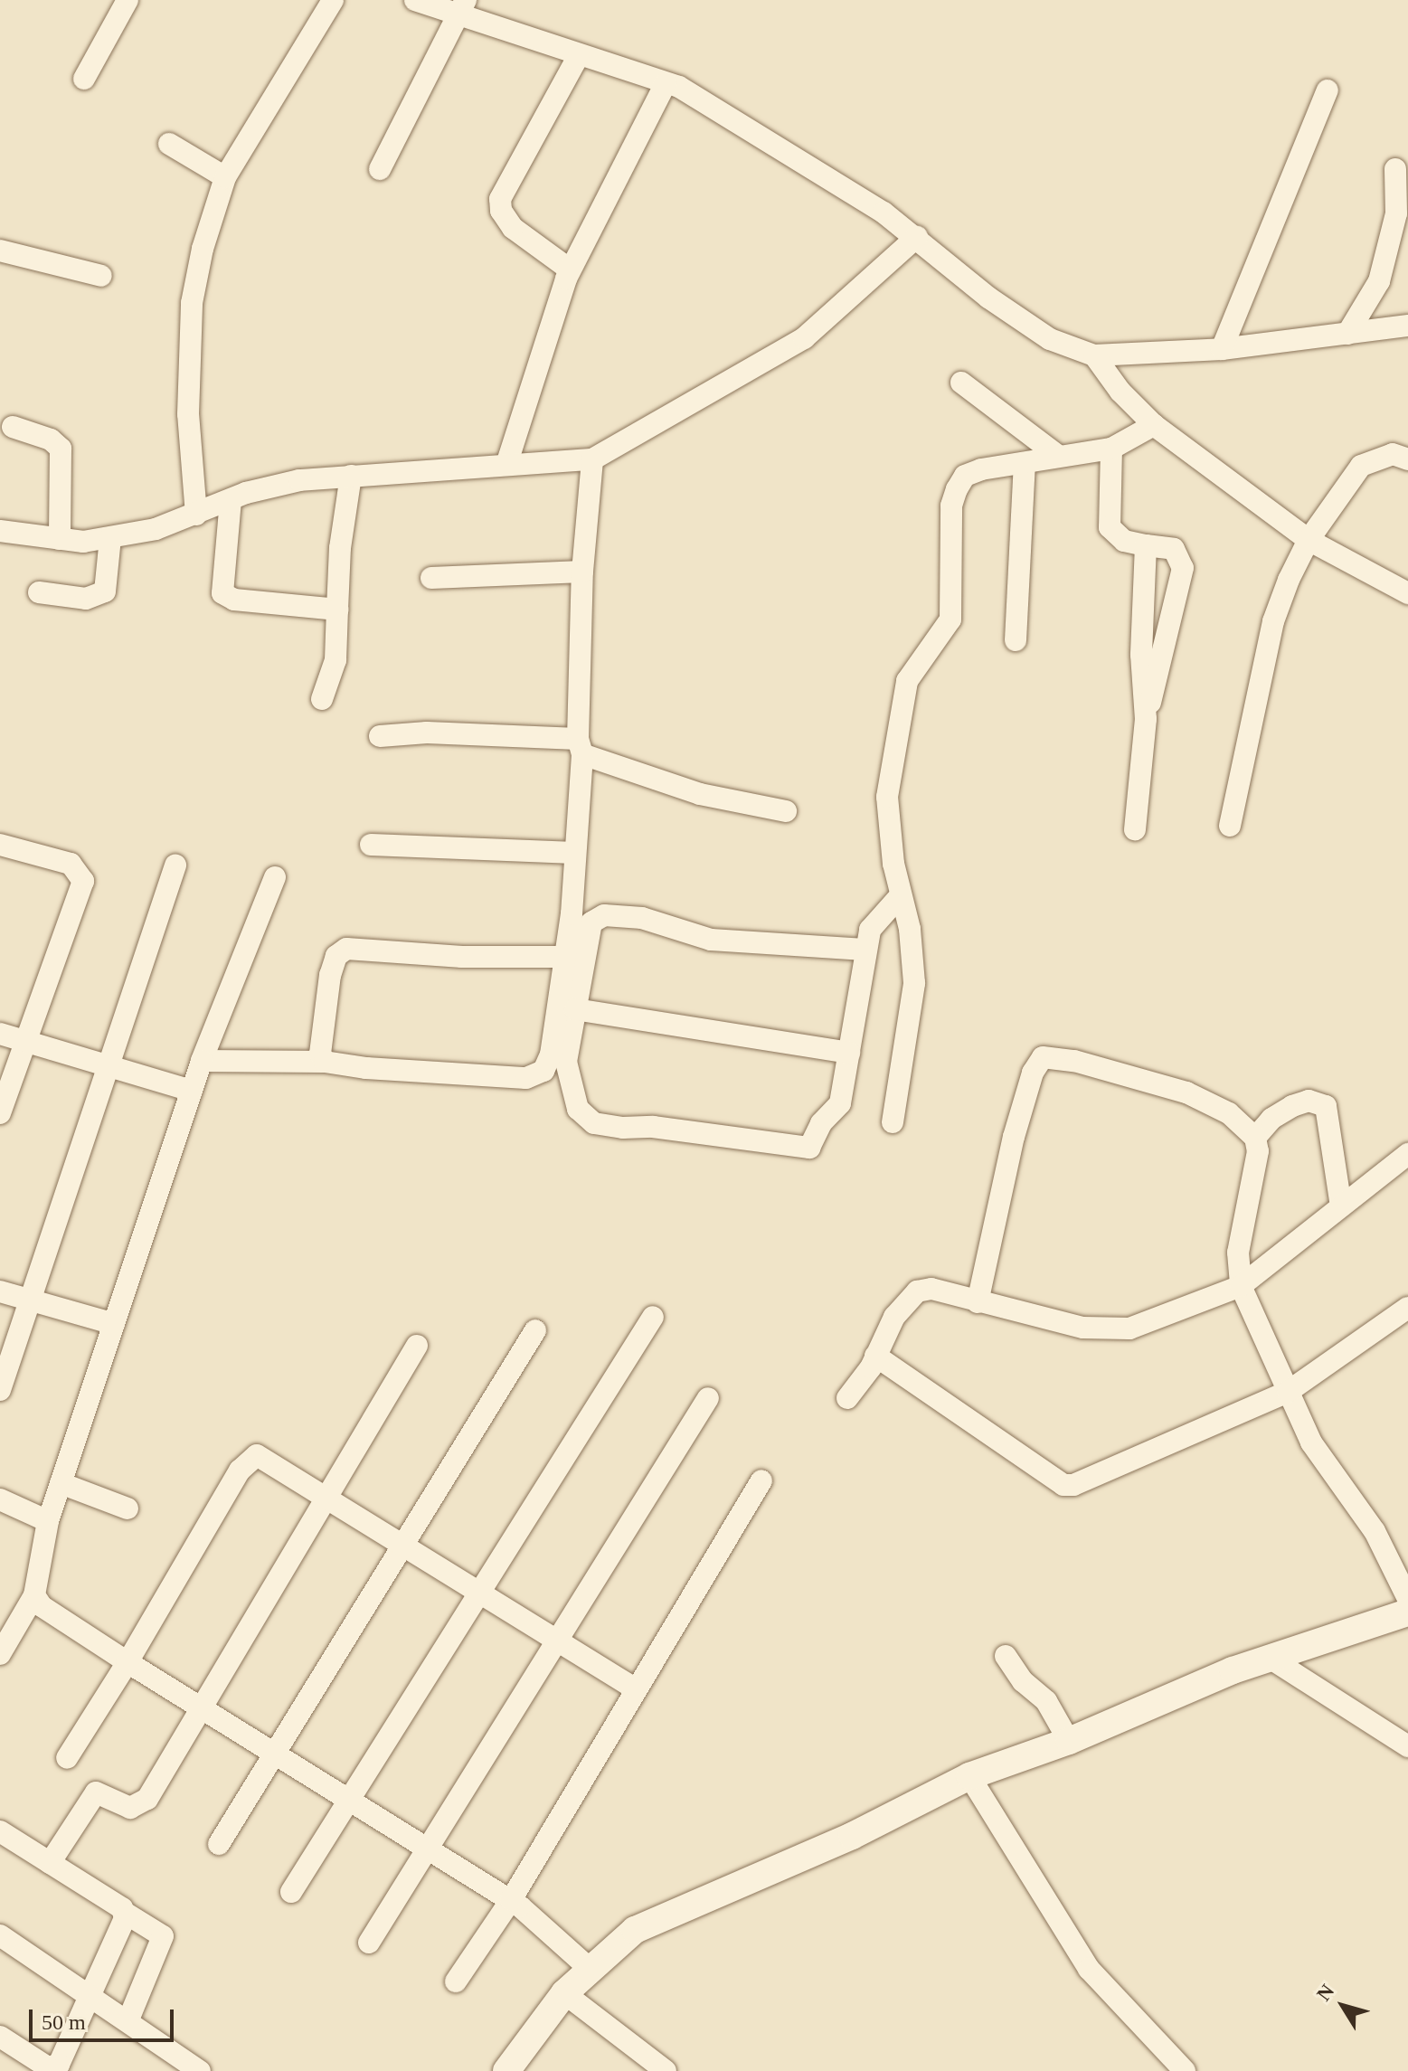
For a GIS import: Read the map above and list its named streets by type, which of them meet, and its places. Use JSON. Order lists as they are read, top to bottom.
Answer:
{
  "scale_bar": "50 m",
  "north": "top left"
}
